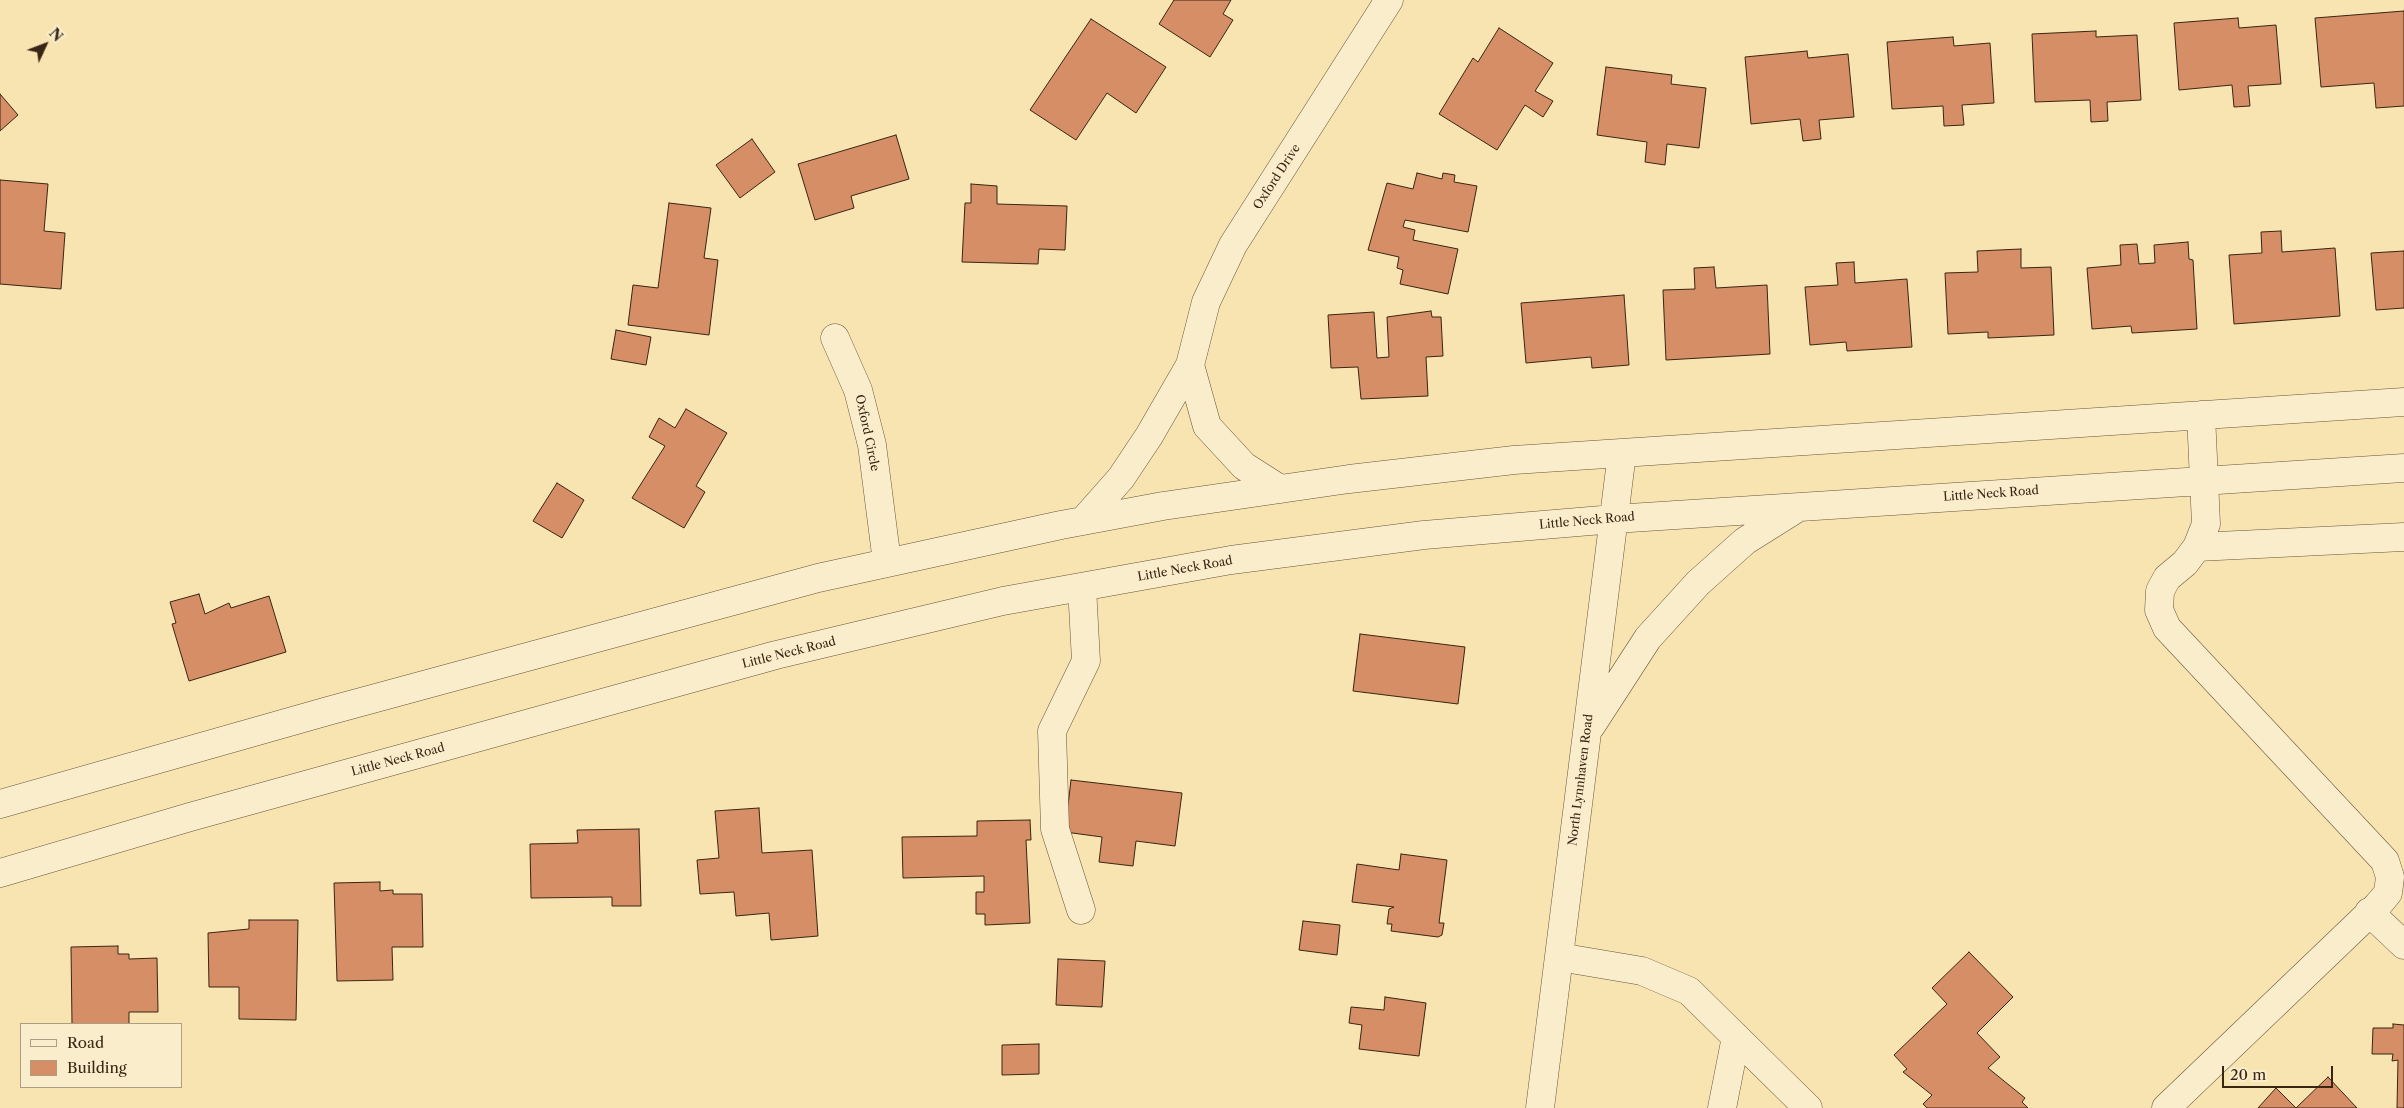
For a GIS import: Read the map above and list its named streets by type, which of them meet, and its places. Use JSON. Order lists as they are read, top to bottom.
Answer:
{
  "streets": {
    "street": [
      "Oxford Drive",
      "Oxford Circle",
      "Little Neck Road",
      "North Lynnhaven Road"
    ]
  },
  "crossings": [
    ["Little Neck Road", "North Lynnhaven Road"]
  ],
  "legend": ["Road", "Building"],
  "scale_bar": "20 m",
  "north": "top right"
}
